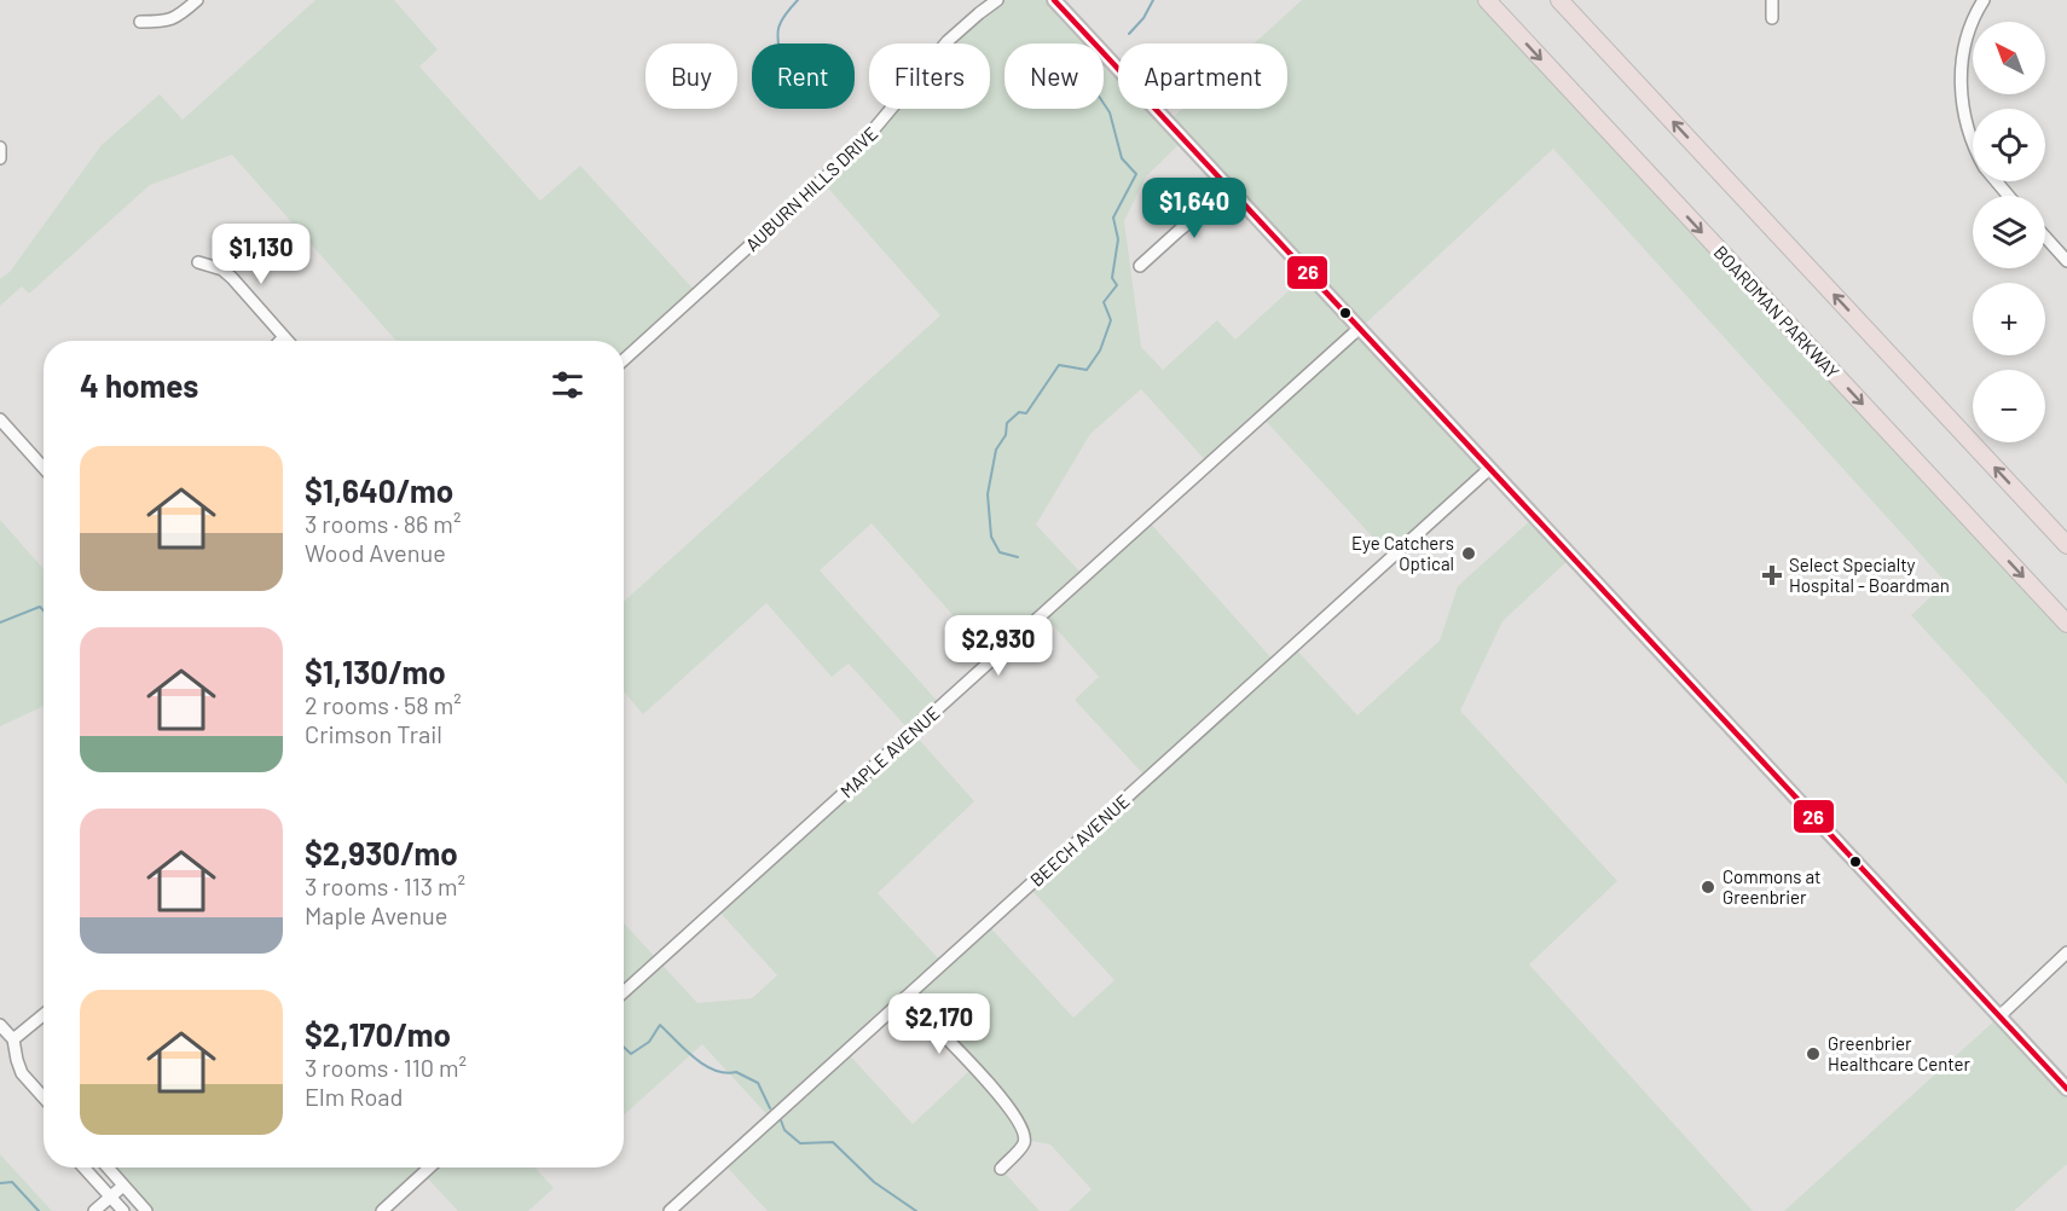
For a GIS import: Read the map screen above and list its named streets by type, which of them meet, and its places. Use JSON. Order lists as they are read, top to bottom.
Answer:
{
  "streets": {
    "highway": ["BOARDMAN PARKWAY"],
    "street": ["AUBURN HILLS DRIVE", "MAPLE AVENUE", "BEECH AVENUE"]
  },
  "places": {
    "other": ["Eye Catchers Optical", "Commons at Greenbrier", "Greenbrier Healthcare Center"],
    "health": ["Select Specialty Hospital - Boardman"]
  },
  "lines": ["transit line 26"],
  "north": "top left",
  "page": {
    "map_buttons": ["+", "−"],
    "chip": [
      "Buy",
      "Rent",
      "Filters",
      "New",
      "Apartment"
    ],
    "price": [
      "$1,640",
      "$1,130",
      "$2,930",
      "$2,170"
    ],
    "heading": "4 homes",
    "list": [
      {
        "name": "$1,640/mo",
        "note": "3 rooms · 86 m² · Wood Avenue"
      },
      {
        "name": "$1,130/mo",
        "note": "2 rooms · 58 m² · Crimson Trail"
      },
      {
        "name": "$2,930/mo",
        "note": "3 rooms · 113 m² · Maple Avenue"
      },
      {
        "name": "$2,170/mo",
        "note": "3 rooms · 110 m² · Elm Road"
      }
    ]
  }
}
